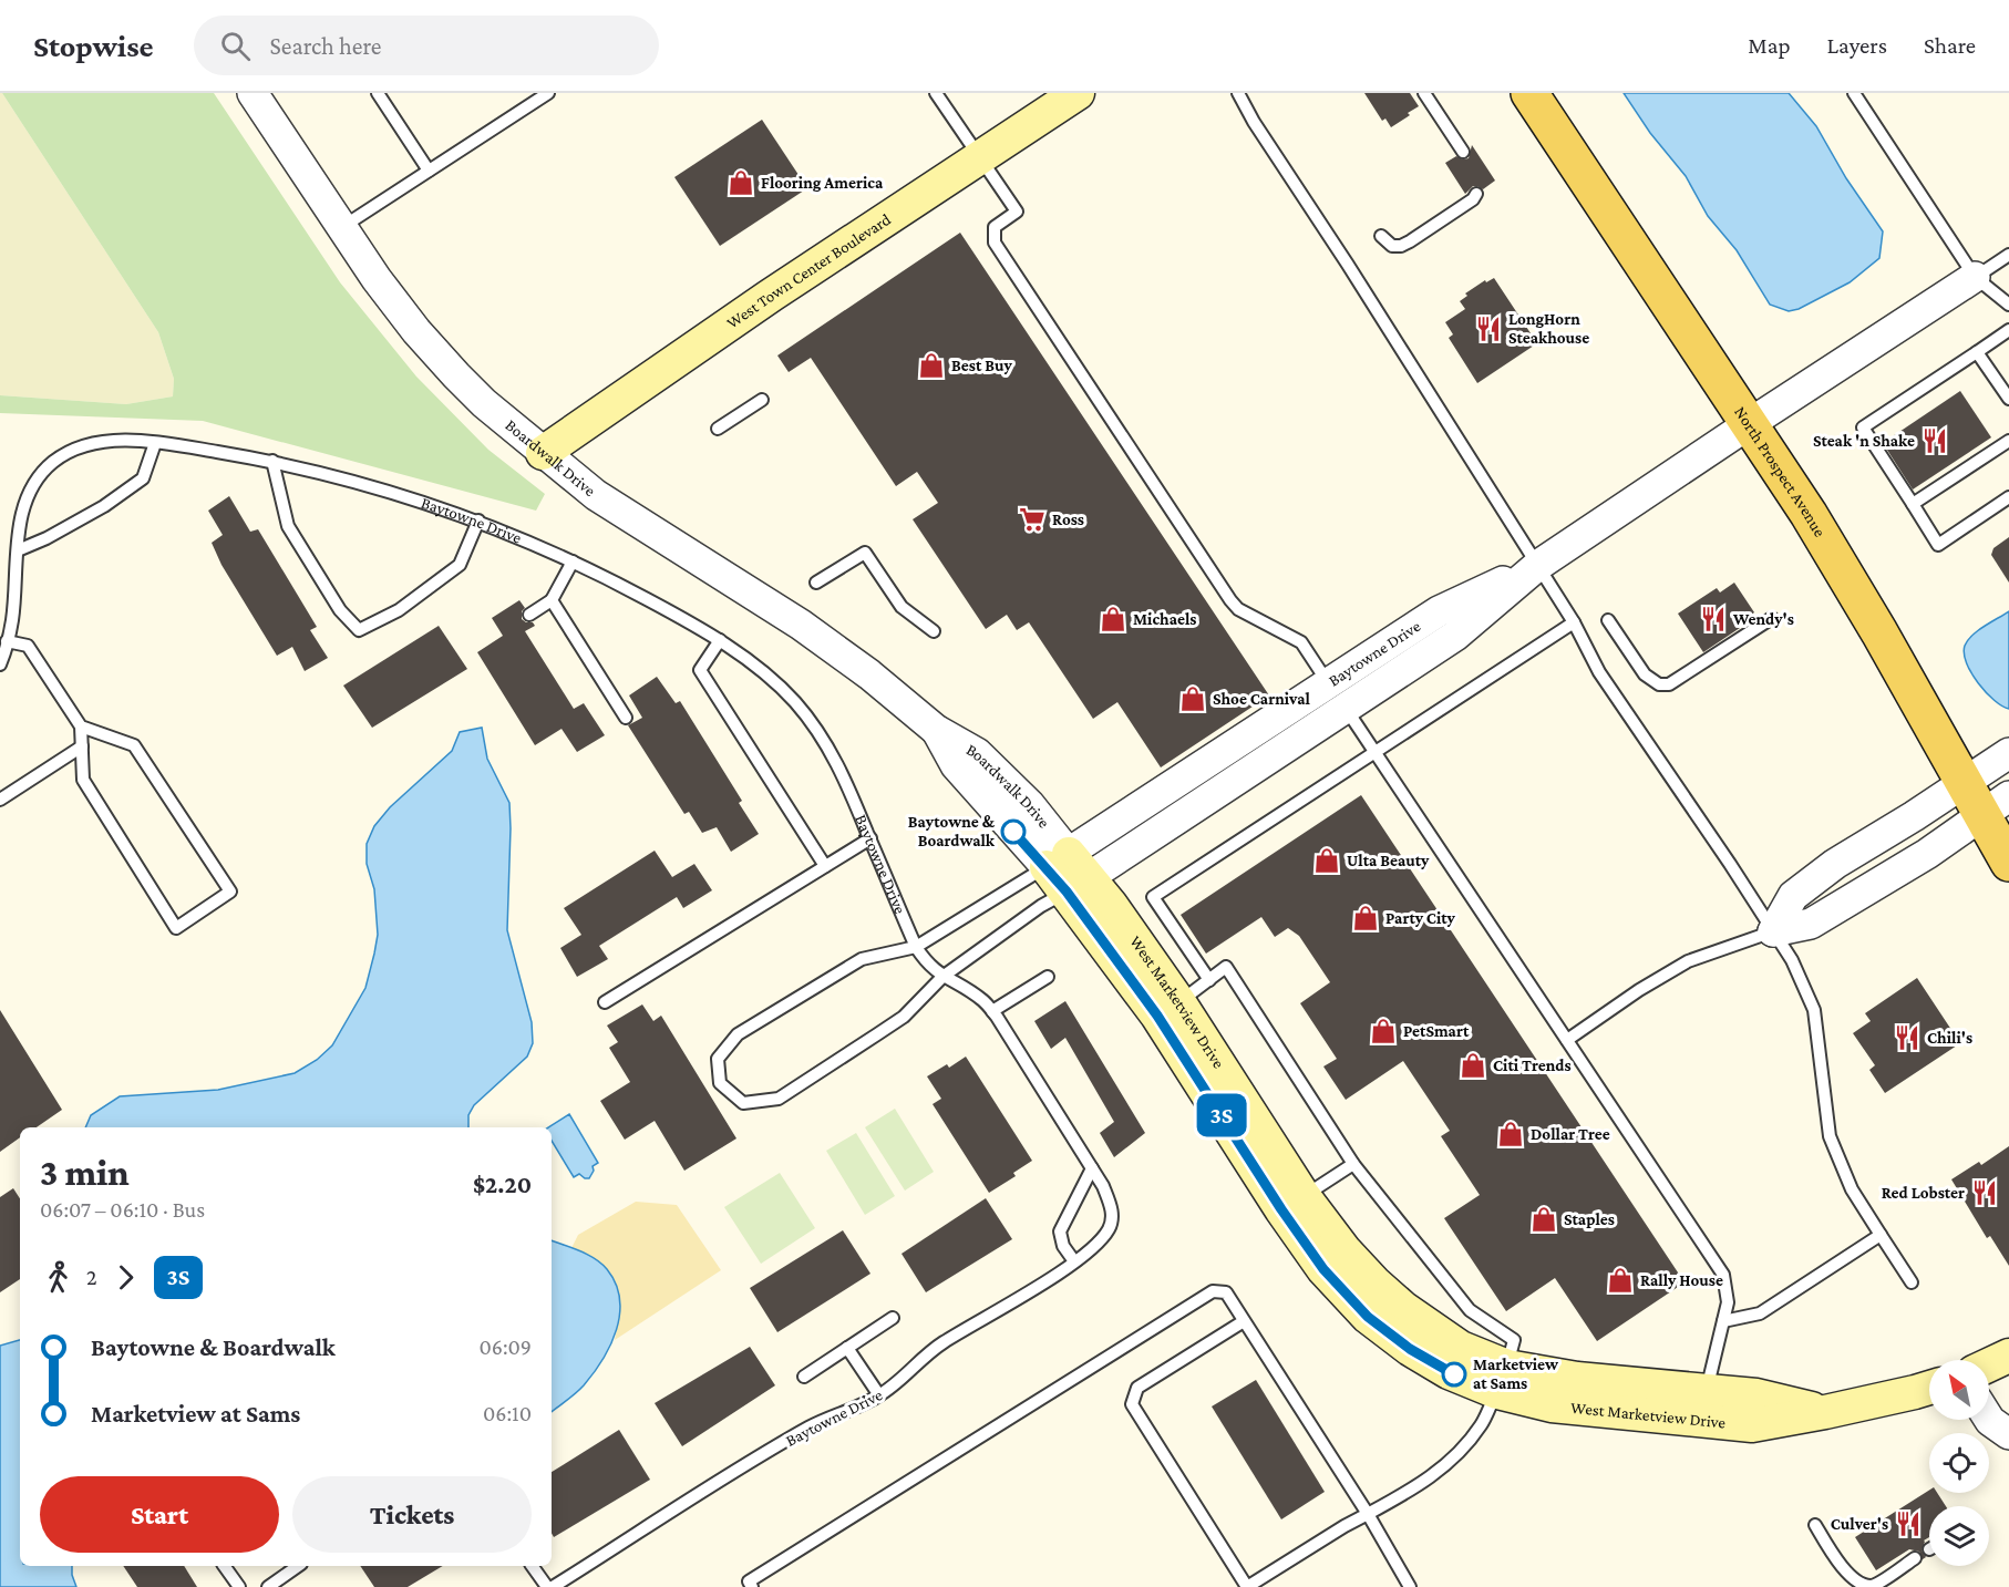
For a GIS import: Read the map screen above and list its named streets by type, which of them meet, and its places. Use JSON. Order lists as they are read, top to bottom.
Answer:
{
  "streets": {
    "main road": ["West Town Center Boulevard", "North Prospect Avenue", "West Marketview Drive"],
    "street": ["Boardwalk Drive", "Baytowne Drive"]
  },
  "crossings": [
    ["West Town Center Boulevard", "Boardwalk Drive"],
    ["Boardwalk Drive", "Baytowne Drive"],
    ["Boardwalk Drive", "West Marketview Drive"],
    ["North Prospect Avenue", "Baytowne Drive"],
    ["Baytowne Drive", "West Marketview Drive"]
  ],
  "places": {
    "shop": [
      "Flooring America",
      "Best Buy",
      "Michaels",
      "Shoe Carnival",
      "Ulta Beauty",
      "Party City",
      "PetSmart",
      "Citi Trends",
      "Dollar Tree",
      "Staples",
      "Rally House"
    ],
    "restaurant": [
      "LongHorn Steakhouse",
      "Steak 'n Shake",
      "Wendy's",
      "Chili's",
      "Red Lobster",
      "Culver's"
    ],
    "supermarket": ["Ross"],
    "other": ["Baytowne & Boardwalk", "Marketview at Sams"]
  },
  "lines": ["bus line 3S"],
  "north": "top left",
  "page": {
    "header": "Stopwise",
    "search": "Search here",
    "nav": ["Map", "Layers", "Share"],
    "on_map": "3S",
    "heading": ["3 min", "06:07 – 06:10 · Bus", "$2.20"],
    "legs": ["2", "3S"],
    "list": [
      {
        "name": "Baytowne & Boardwalk",
        "value": "06:09"
      },
      {
        "name": "Marketview at Sams",
        "value": "06:10"
      }
    ],
    "buttons": ["Start", "Tickets"]
  }
}
